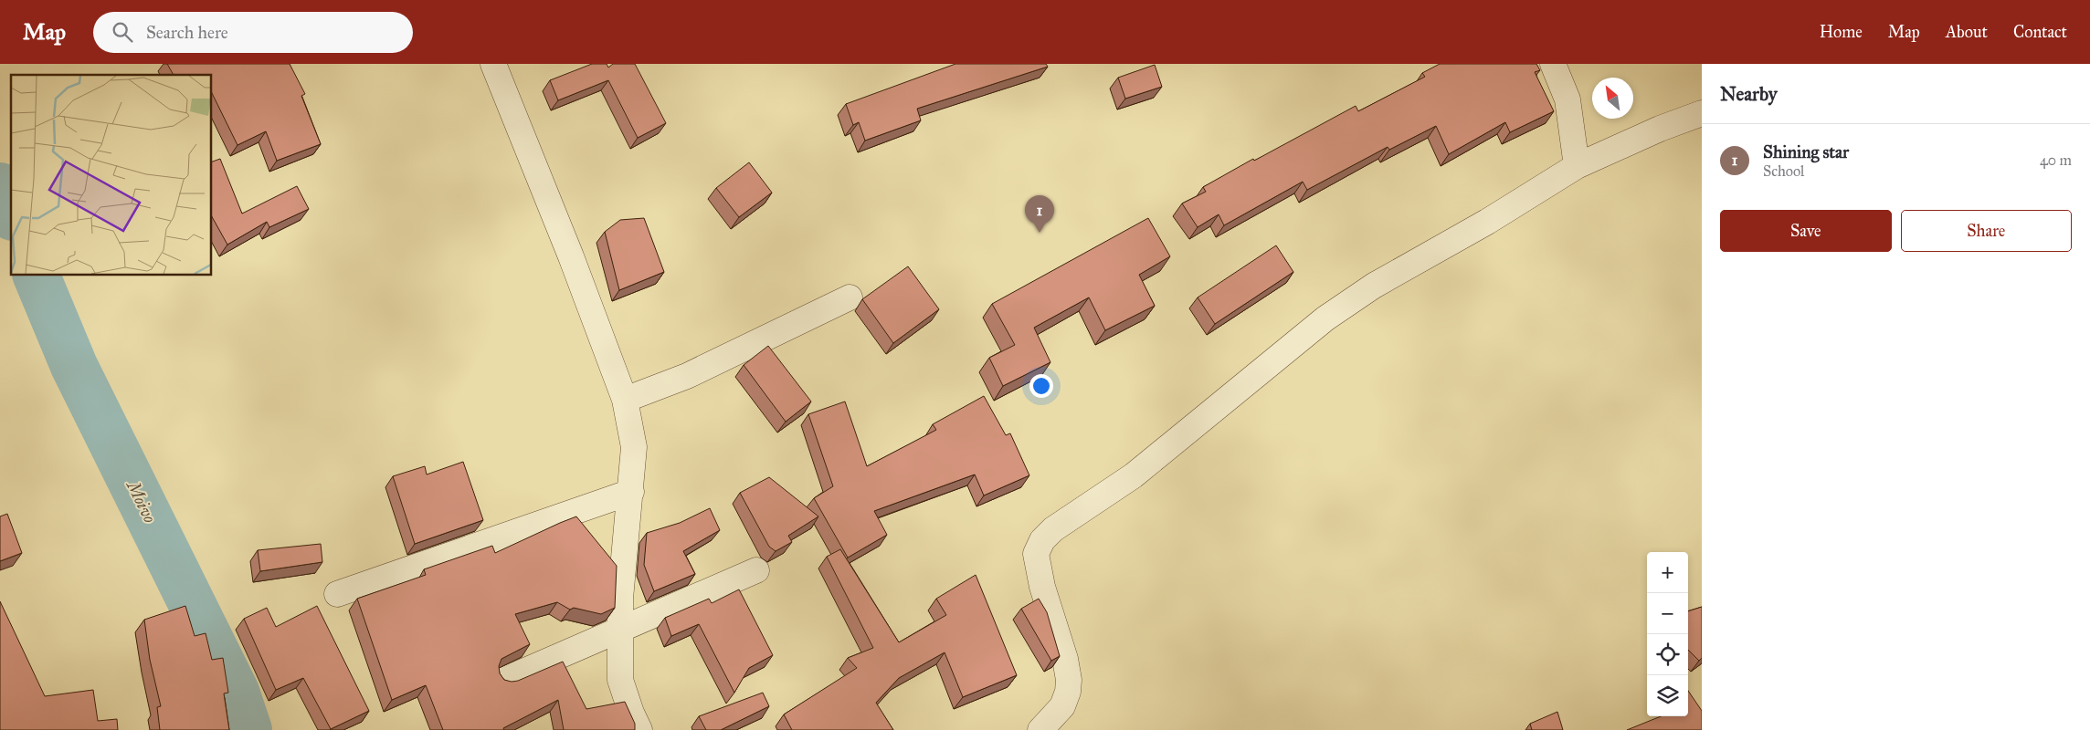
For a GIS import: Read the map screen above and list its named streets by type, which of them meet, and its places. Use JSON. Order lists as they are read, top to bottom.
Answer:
{
  "water": ["Moivo"],
  "north": "top left",
  "page": {
    "header": "Map",
    "search": "Search here",
    "nav": [
      "Home",
      "Map",
      "About",
      "Contact"
    ],
    "heading": "Nearby",
    "list": [
      {
        "mark": "1",
        "name": "Shining star",
        "note": "School",
        "value": "40 m"
      }
    ],
    "pins": "1",
    "buttons": ["Save", "Share"],
    "map_buttons": ["+", "−"]
  }
}
